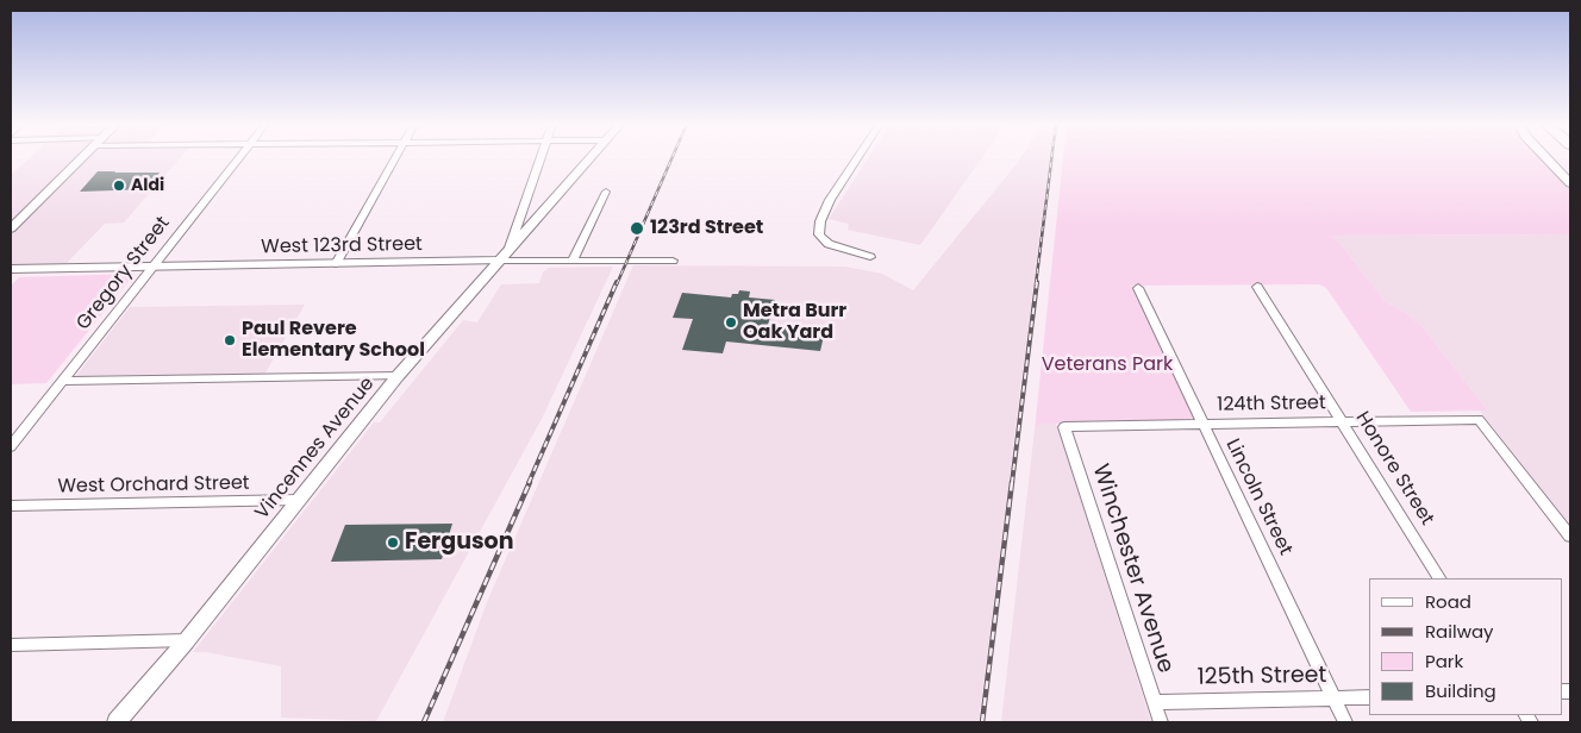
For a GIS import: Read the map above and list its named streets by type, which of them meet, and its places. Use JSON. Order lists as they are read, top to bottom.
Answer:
{
  "streets": {
    "main road": ["Vincennes Avenue"],
    "street": [
      "West 123rd Street",
      "Gregory Street",
      "124th Street",
      "Honore Street",
      "West Orchard Street",
      "Lincoln Street",
      "Winchester Avenue",
      "125th Street"
    ]
  },
  "crossings": [
    ["West 123rd Street", "Gregory Street"],
    ["West 123rd Street", "Vincennes Avenue"],
    ["124th Street", "Honore Street"],
    ["124th Street", "Lincoln Street"],
    ["124th Street", "Winchester Avenue"],
    ["Vincennes Avenue", "West Orchard Street"],
    ["Lincoln Street", "125th Street"],
    ["Winchester Avenue", "125th Street"]
  ],
  "parks": ["Veterans Park"],
  "places": [
    "Aldi",
    "123rd Street",
    "Metra Burr Oak Yard",
    "Paul Revere Elementary School",
    "Ferguson"
  ],
  "legend": [
    "Road",
    "Railway",
    "Park",
    "Building"
  ]
}
